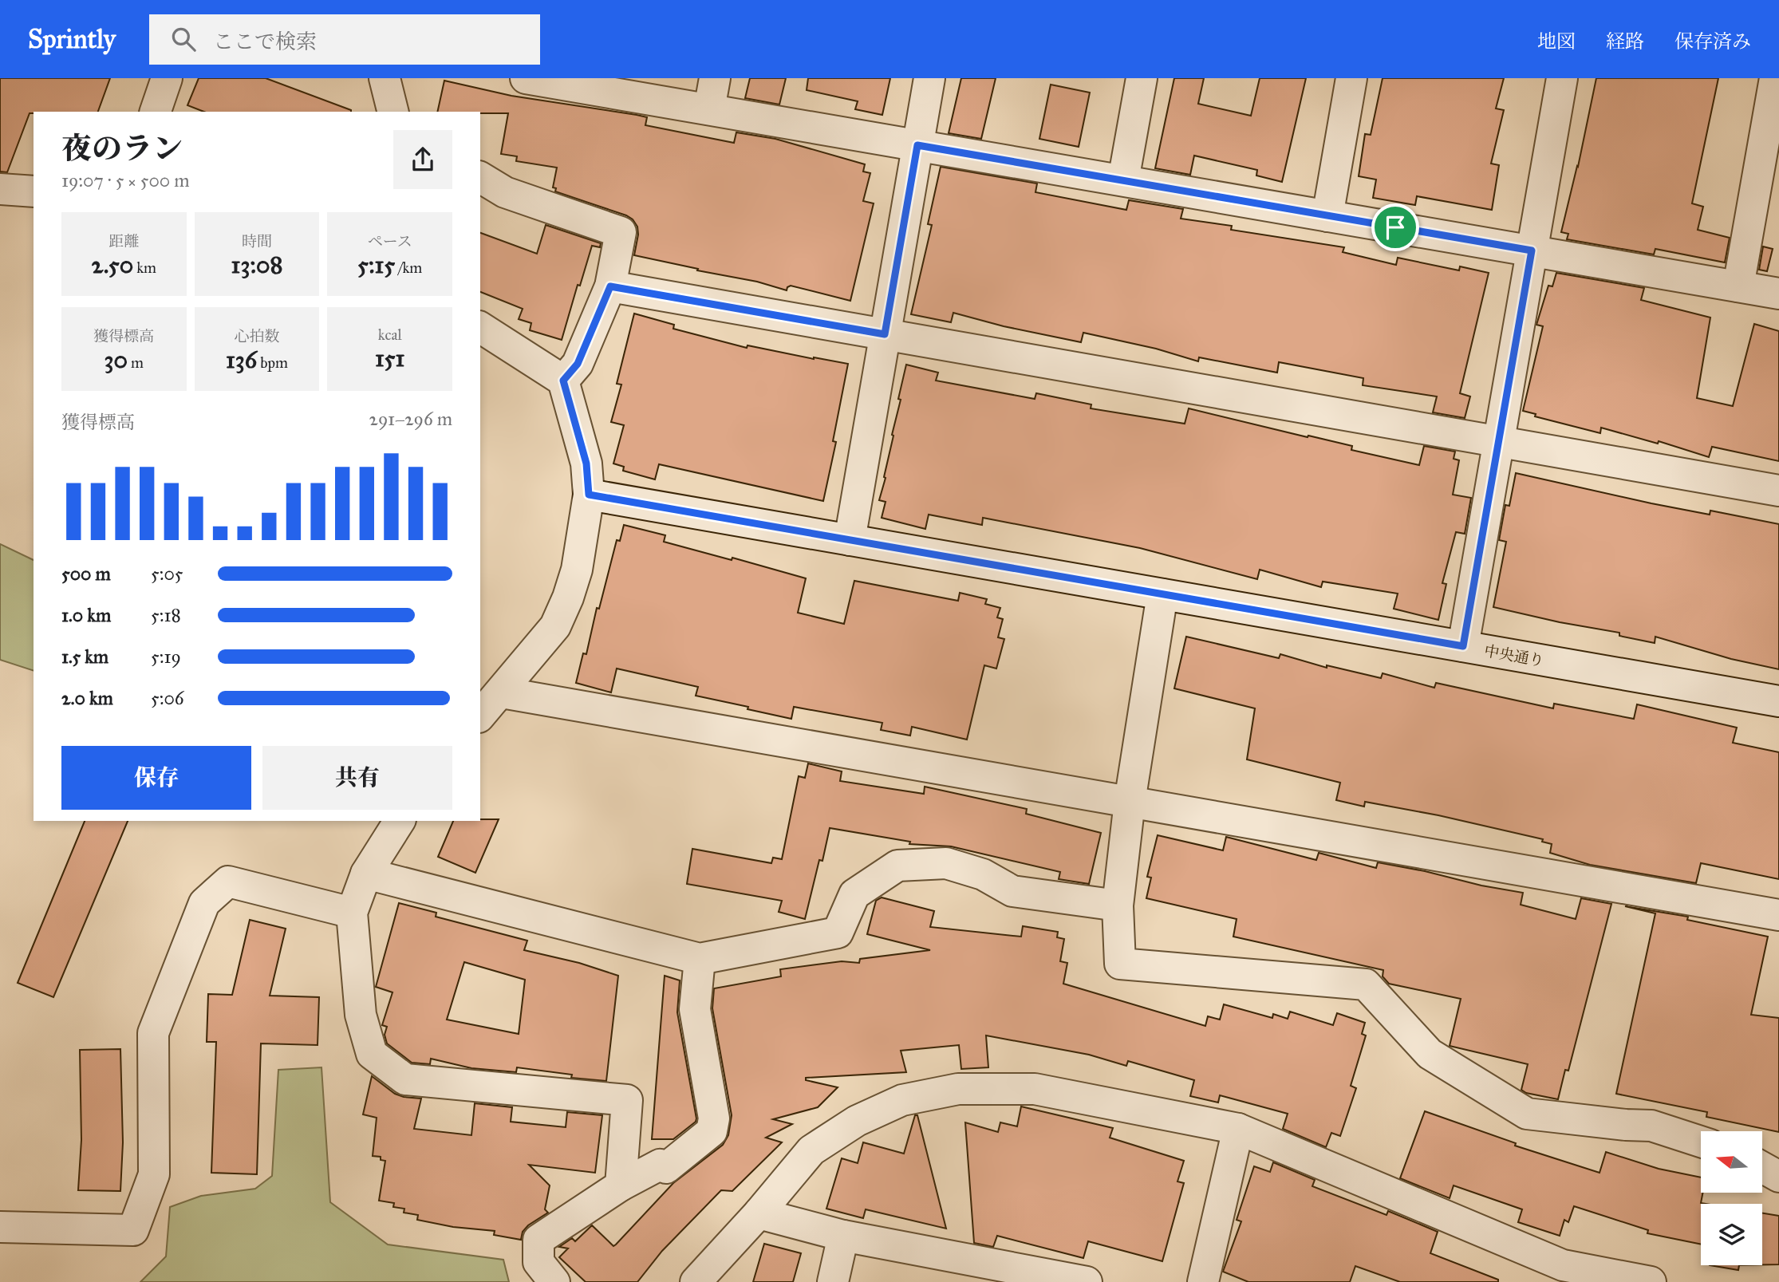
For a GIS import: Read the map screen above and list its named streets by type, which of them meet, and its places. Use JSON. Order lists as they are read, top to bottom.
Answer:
{
  "streets": {
    "street": ["中央通り"]
  },
  "north": "left",
  "page": {
    "header": "Sprintly",
    "search": "ここで検索",
    "nav": ["地図", "経路", "保存済み"],
    "heading": ["夜のラン", "19:07 · 5 × 500 m"],
    "stats": [
      ["距離", "2.50 km"],
      ["時間", "13:08"],
      ["ペース", "5:15 /km"],
      ["獲得標高", "30 m"],
      ["心拍数", "136 bpm"],
      ["kcal", "151"]
    ],
    "chart": ["獲得標高", "291–296 m"],
    "list": [
      {
        "name": "500 m",
        "note": "5:05"
      },
      {
        "name": "1.0 km",
        "note": "5:18"
      },
      {
        "name": "1.5 km",
        "note": "5:19"
      },
      {
        "name": "2.0 km",
        "note": "5:06"
      }
    ],
    "buttons": ["保存", "共有"]
  }
}
